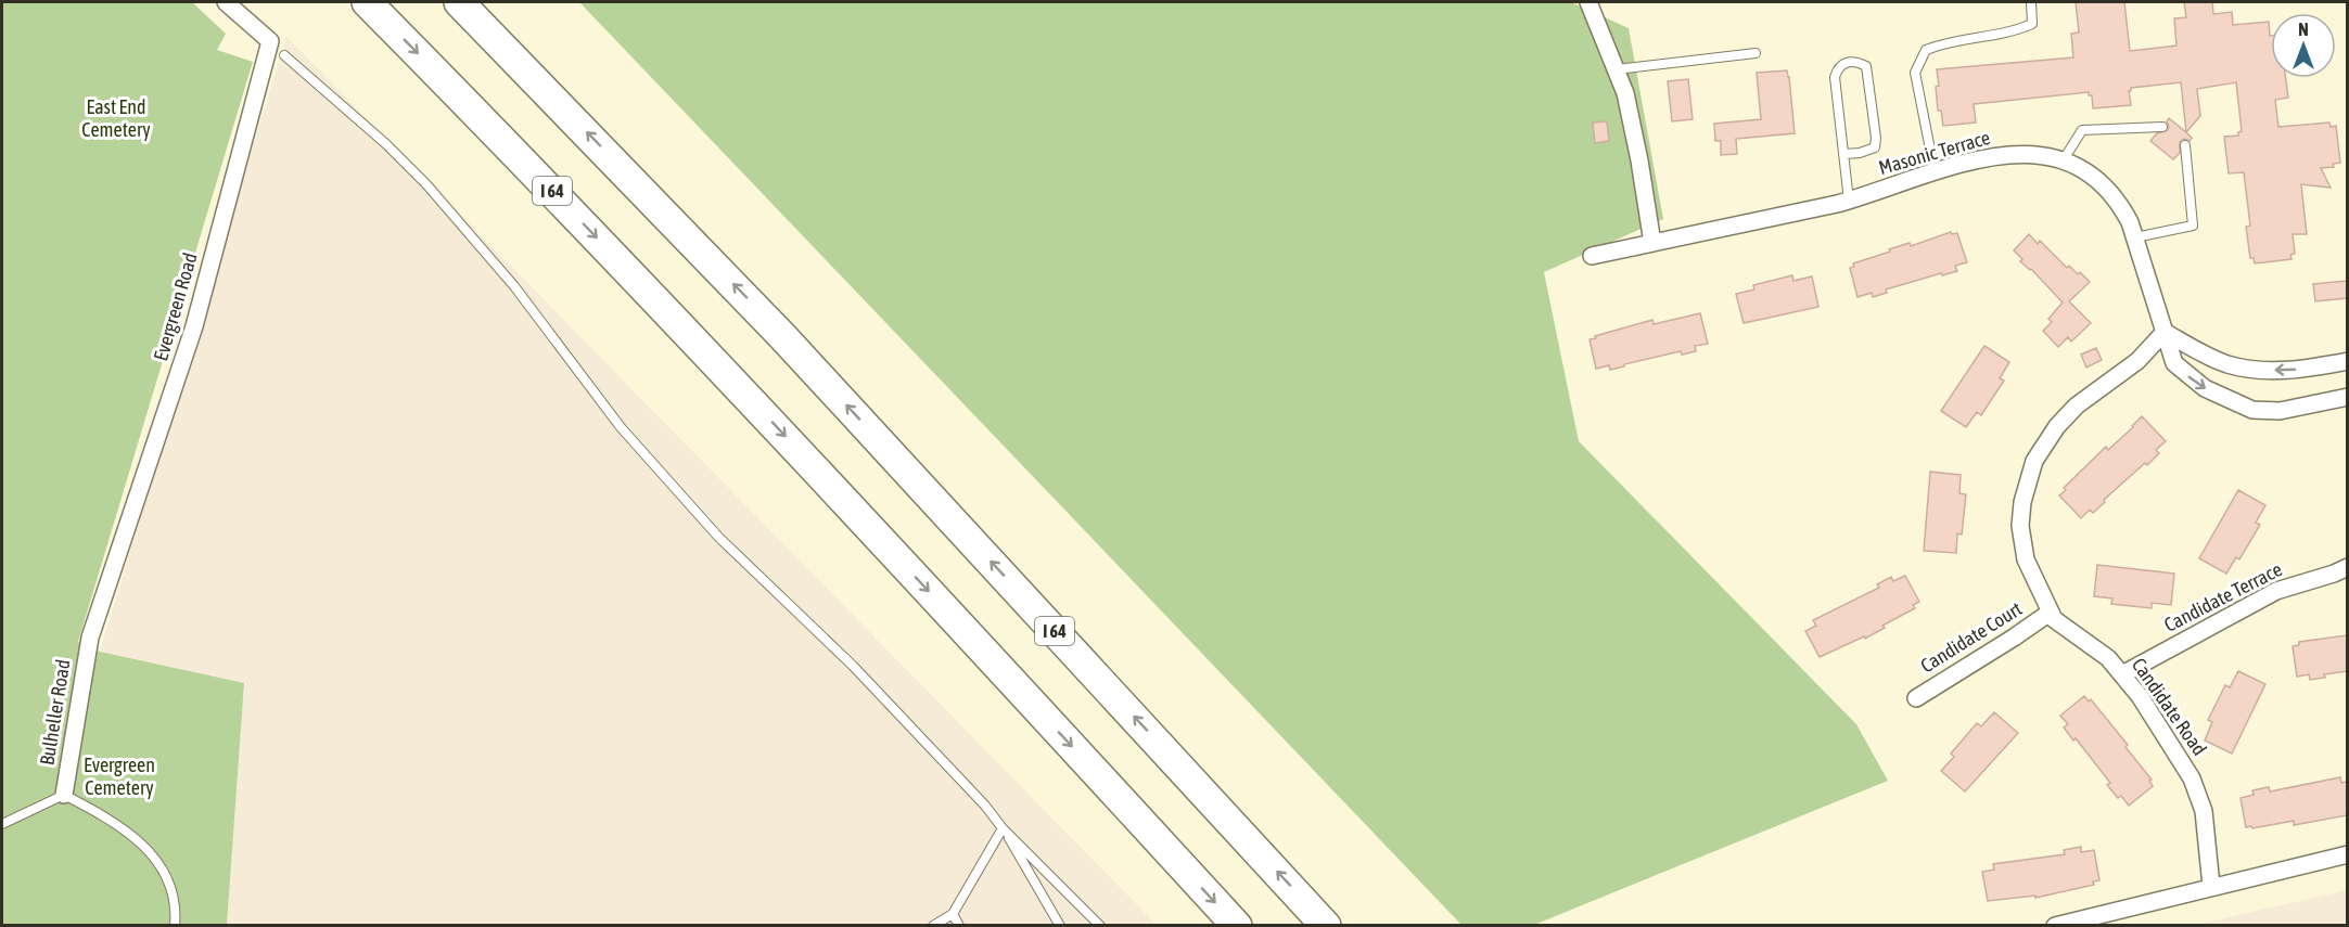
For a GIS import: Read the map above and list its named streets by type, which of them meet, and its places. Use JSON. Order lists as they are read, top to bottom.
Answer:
{
  "streets": {
    "highway": ["I 64"],
    "street": [
      "Masonic Terrace",
      "Evergreen Road",
      "Candidate Terrace",
      "Candidate Court",
      "Candidate Road",
      "Bulheller Road"
    ]
  },
  "crossings": [
    ["Masonic Terrace", "Candidate Road"],
    ["Evergreen Road", "Bulheller Road"],
    ["Candidate Terrace", "Candidate Road"],
    ["Candidate Court", "Candidate Road"]
  ],
  "parks": ["East End Cemetery", "Evergreen Cemetery"],
  "north": "top"
}
